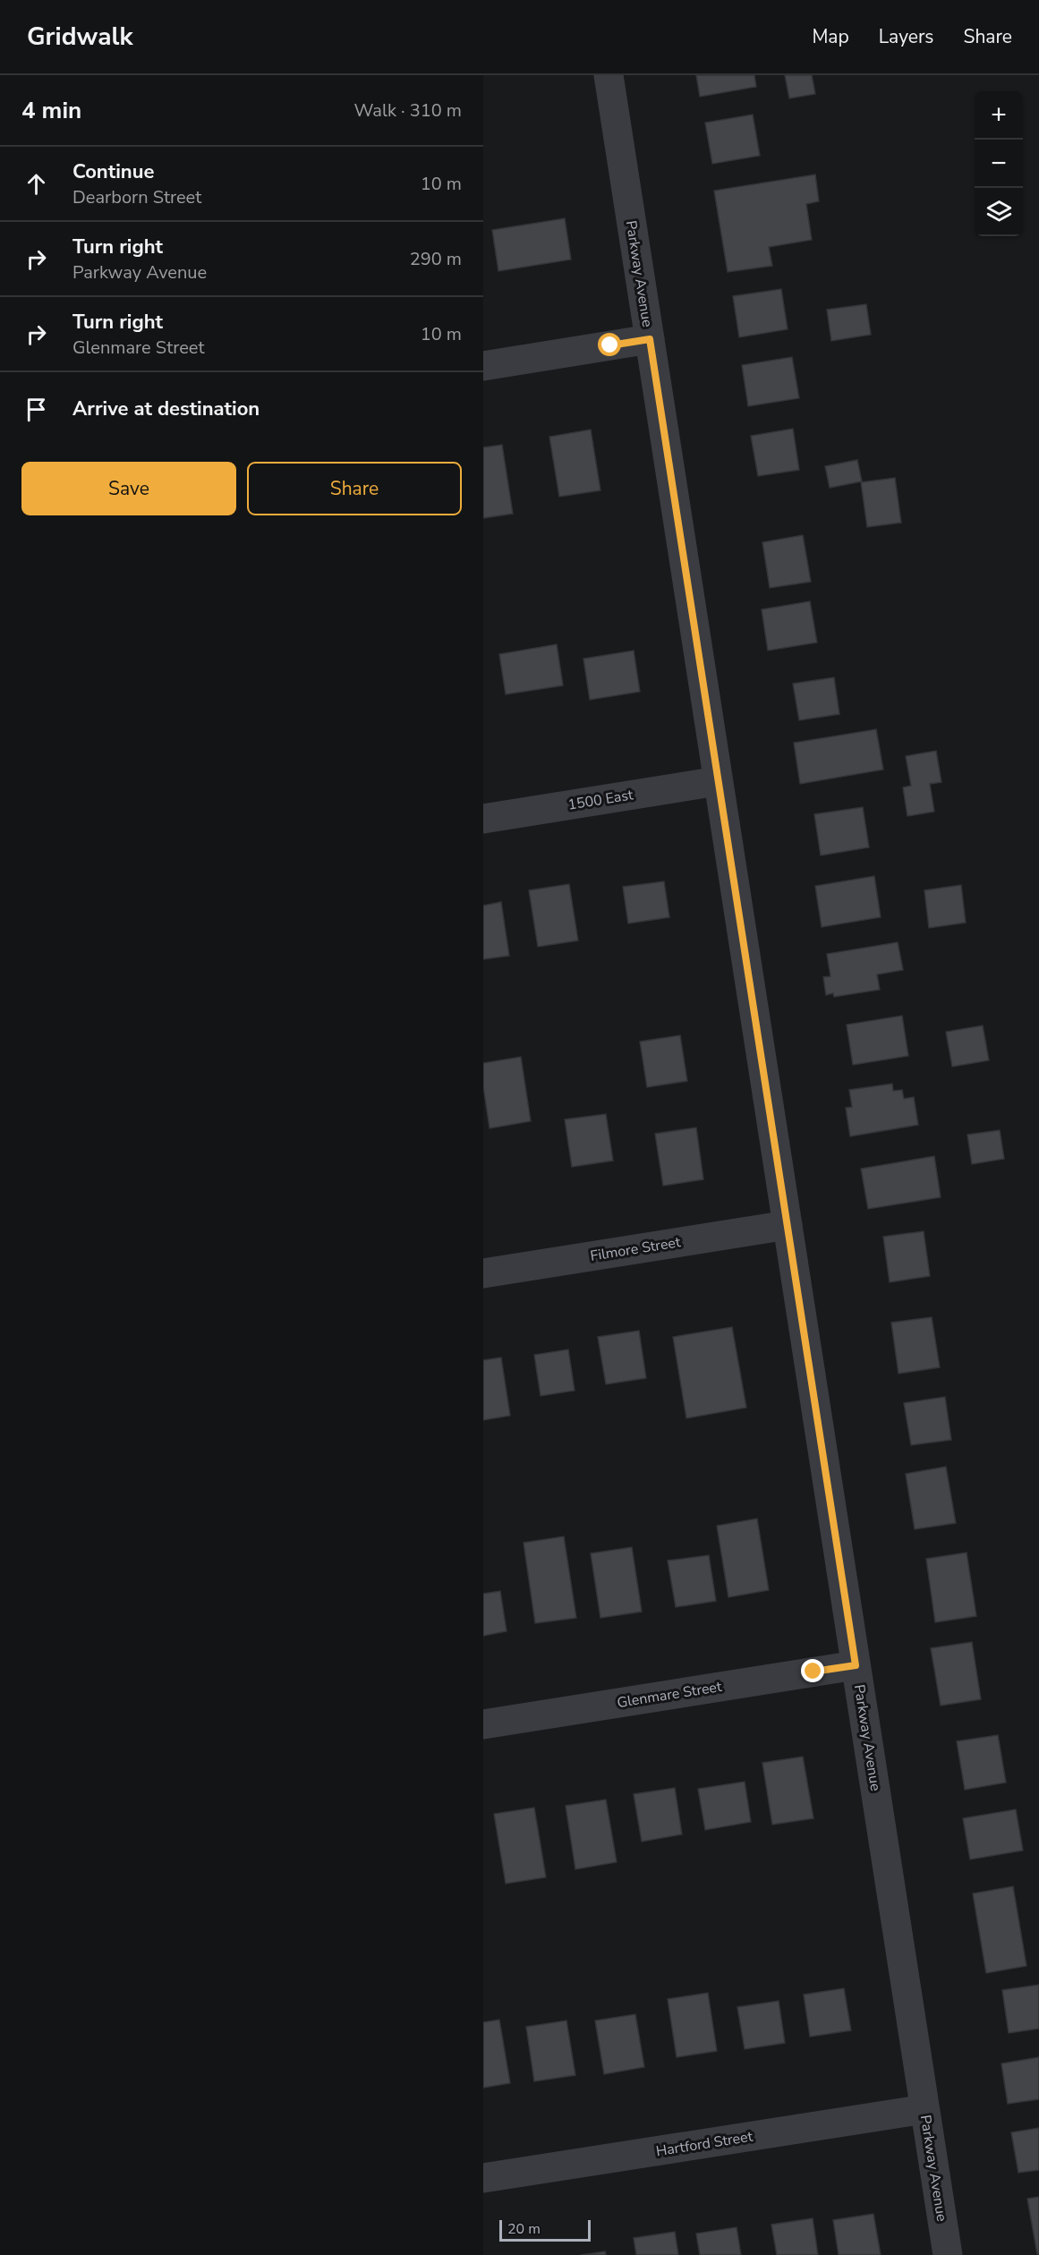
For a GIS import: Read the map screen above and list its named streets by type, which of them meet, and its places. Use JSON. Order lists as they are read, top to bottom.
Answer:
{
  "streets": {
    "street": [
      "Parkway Avenue",
      "1500 East",
      "Filmore Street",
      "Glenmare Street",
      "Hartford Street"
    ]
  },
  "crossings": [
    ["Parkway Avenue", "1500 East"],
    ["Parkway Avenue", "Filmore Street"],
    ["Parkway Avenue", "Glenmare Street"],
    ["Parkway Avenue", "Hartford Street"]
  ],
  "scale_bar": "20 m",
  "page": {
    "header": "Gridwalk",
    "nav": ["Map", "Layers", "Share"],
    "heading": ["4 min", "Walk · 310 m"],
    "map_buttons": ["+", "−"],
    "list": [
      ["Continue", "Dearborn Street", "10 m"],
      ["Turn right", "Parkway Avenue", "290 m"],
      ["Turn right", "Glenmare Street", "10 m"],
      "Arrive at destination"
    ],
    "buttons": ["Save", "Share"],
    "scale": "20 m"
  }
}
